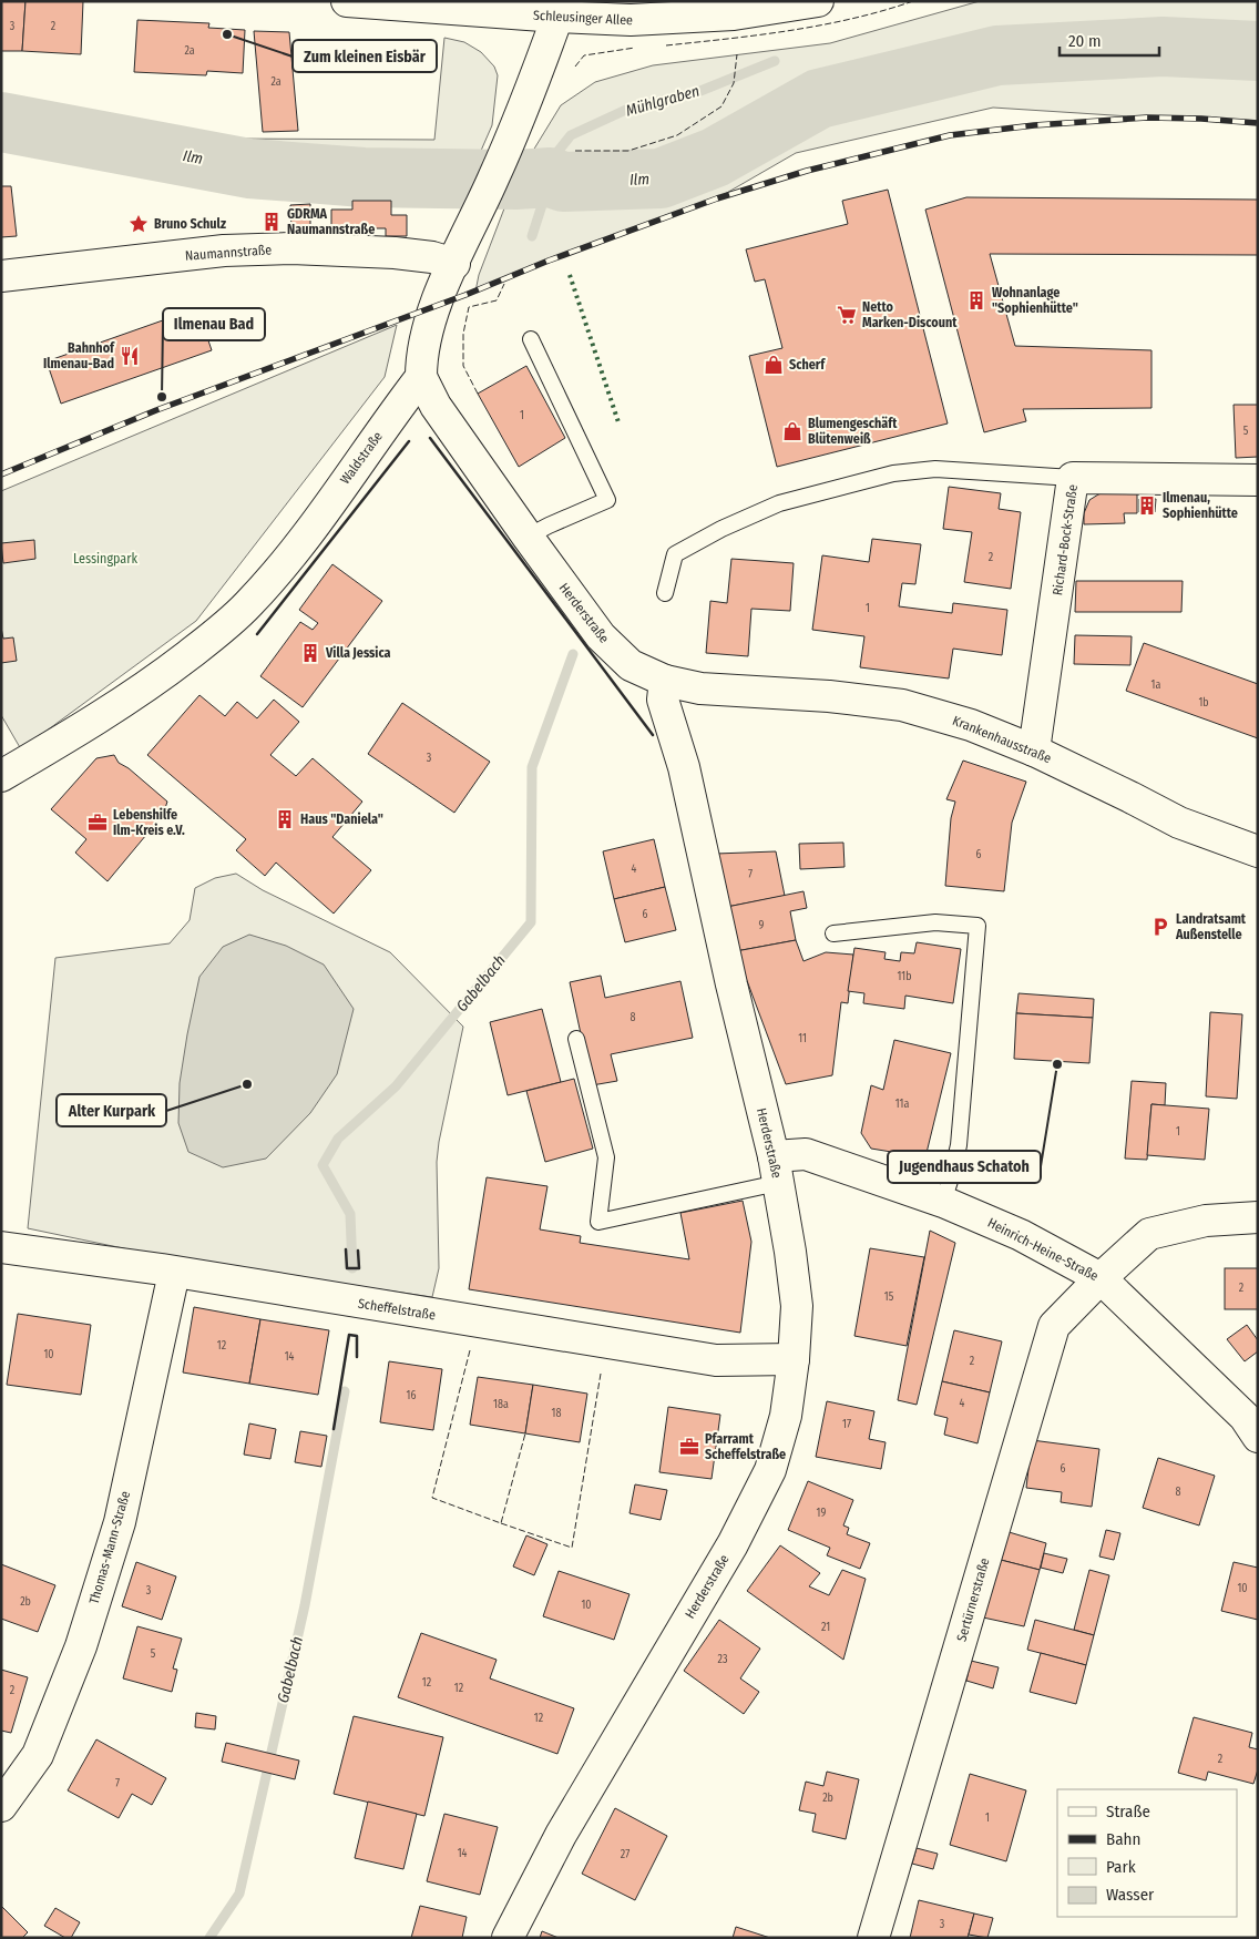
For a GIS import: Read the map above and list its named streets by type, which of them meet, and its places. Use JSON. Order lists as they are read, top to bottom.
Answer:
{
  "streets": {
    "street": [
      "Schleusinger Allee",
      "Naumannstraße",
      "Waldstraße",
      "Richard-Bock-Straße",
      "Herderstraße",
      "Krankenhausstraße",
      "Heinrich-Heine-Straße",
      "Scheffelstraße",
      "Thomas-Mann-Straße",
      "Sertürnerstraße"
    ]
  },
  "crossings": [
    ["Waldstraße", "Herderstraße"],
    ["Richard-Bock-Straße", "Krankenhausstraße"],
    ["Herderstraße", "Krankenhausstraße"],
    ["Herderstraße", "Heinrich-Heine-Straße"],
    ["Herderstraße", "Scheffelstraße"],
    ["Heinrich-Heine-Straße", "Sertürnerstraße"],
    ["Scheffelstraße", "Thomas-Mann-Straße"]
  ],
  "water": ["Mühlgraben", "Ilm", "Gabelbach"],
  "parks": ["Lessingpark"],
  "places": {
    "other": [
      "Zum kleinen Eisbär",
      "Ilmenau Bad",
      "Jugendhaus Schatoh",
      "Alter Kurpark"
    ],
    "building": [
      "GDRMA Naumannstraße",
      "Wohnanlage \"Sophienhütte\"",
      "Ilmenau, Sophienhütte",
      "Villa Jessica",
      "Haus \"Daniela\""
    ],
    "place": ["Bruno Schulz"],
    "supermarket": ["Netto Marken-Discount"],
    "restaurant": ["Bahnhof Ilmenau-Bad"],
    "shop": ["Scherf", "Blumengeschäft Blütenweiß"],
    "office": ["Lebenshilfe Ilm-Kreis e.V.", "Pfarramt Scheffelstraße"],
    "parking": ["Landratsamt Außenstelle"]
  },
  "house_numbers": [
    "3",
    "2",
    "2a",
    "2a",
    "1",
    "5",
    "2",
    "1",
    "1a",
    "1b",
    "3",
    "6",
    "4",
    "7",
    "6",
    "9",
    "11b",
    "8",
    "11",
    "11a",
    "1",
    "2",
    "15",
    "12",
    "10",
    "14",
    "2",
    "16",
    "4",
    "18a",
    "18",
    "17",
    "6",
    "8",
    "19",
    "10",
    "3",
    "2b",
    "10",
    "21",
    "5",
    "23",
    "12",
    "12",
    "2",
    "12",
    "2",
    "7",
    "2b",
    "1",
    "14",
    "27",
    "3"
  ],
  "legend": [
    "Straße",
    "Bahn",
    "Park",
    "Wasser"
  ],
  "scale_bar": "20 m"
}
